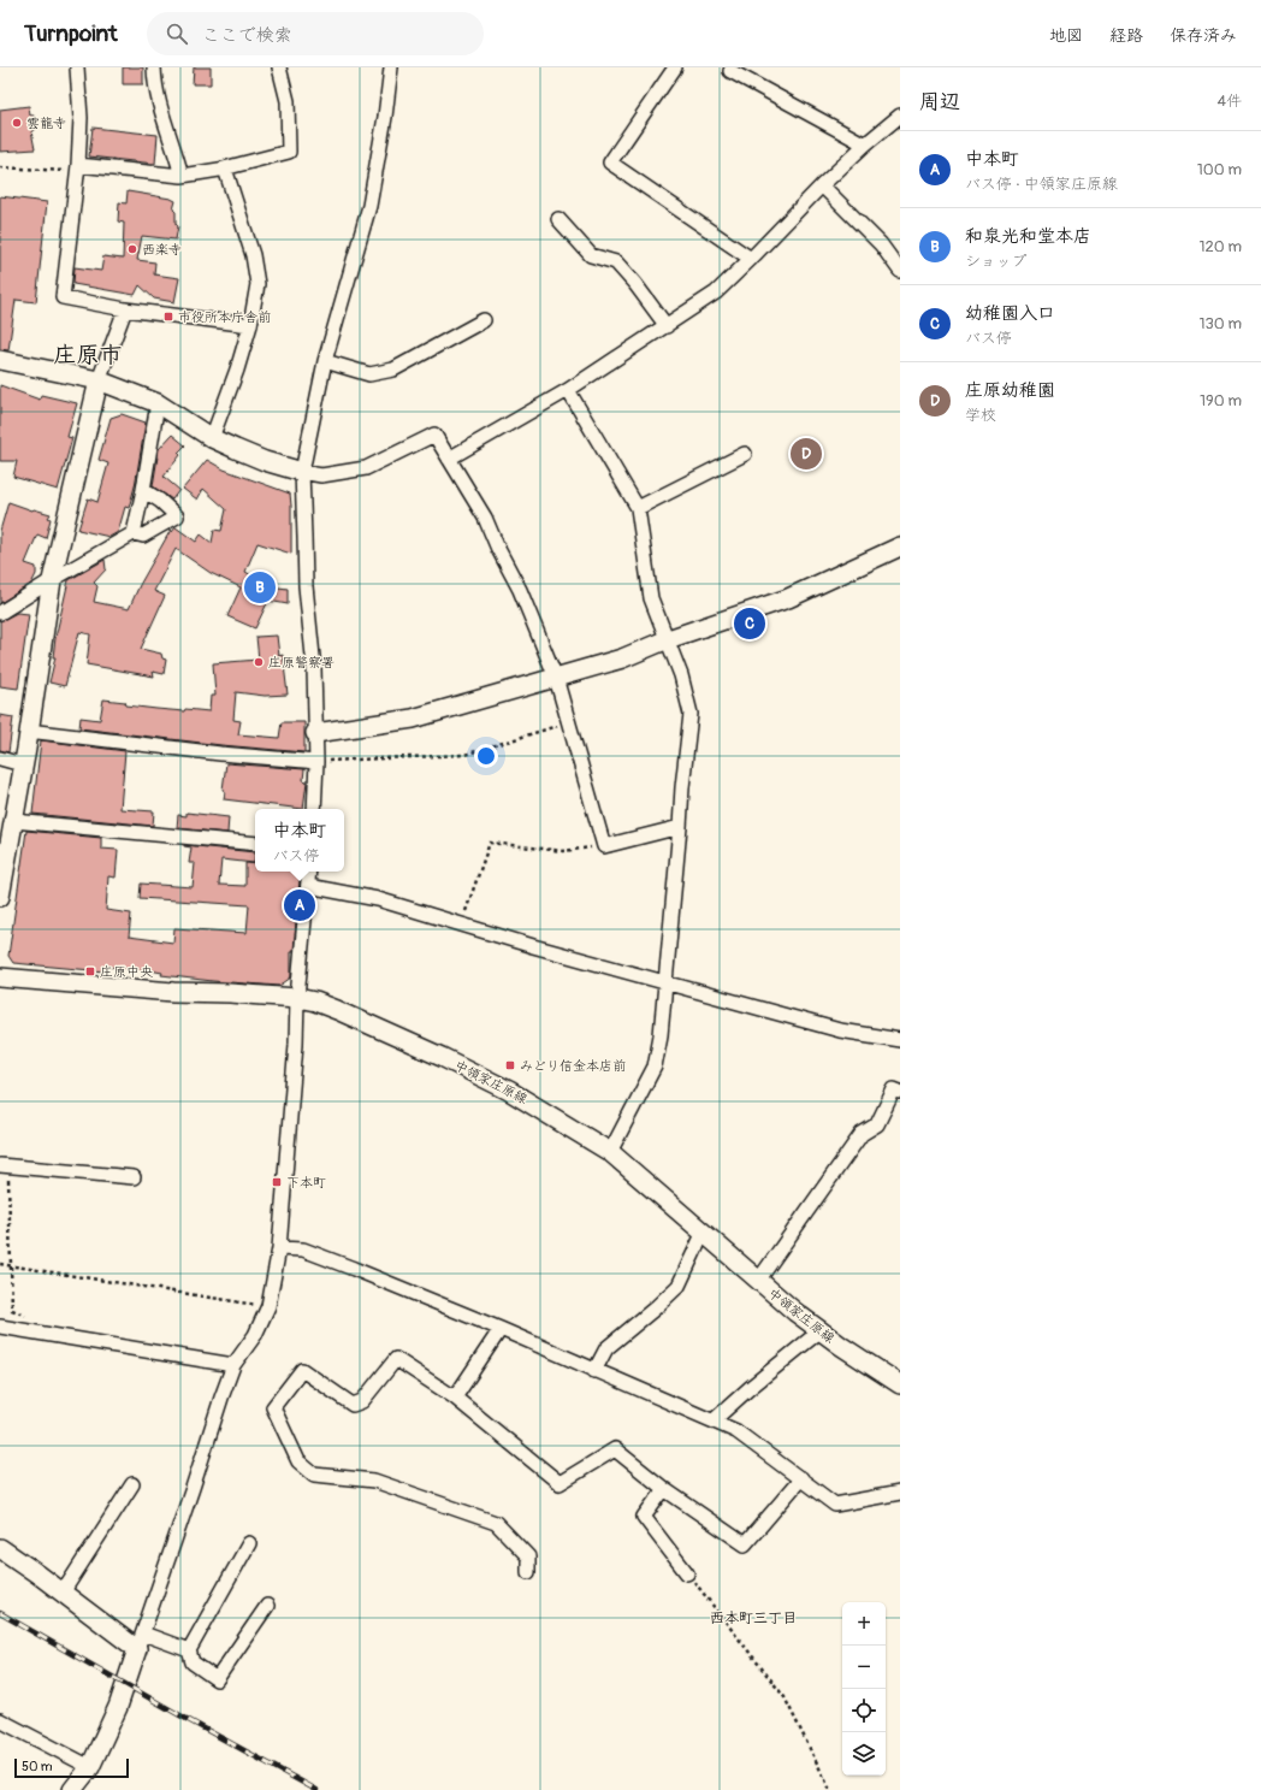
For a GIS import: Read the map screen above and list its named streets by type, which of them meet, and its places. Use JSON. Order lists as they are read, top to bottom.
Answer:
{
  "streets": {
    "street": ["中領家庄原線"]
  },
  "districts": ["庄原市", "西本町三丁目"],
  "places": {
    "other": ["雲龍寺", "西楽寺", "庄原警察署"],
    "transit": [
      "市役所本庁舎前",
      "庄原中央",
      "みどり信金本店前",
      "下本町"
    ]
  },
  "scale_bar": "50 m",
  "page": {
    "header": "Turnpoint",
    "search": "ここで検索",
    "nav": ["地図", "経路", "保存済み"],
    "heading": ["周辺", "4件"],
    "list": [
      {
        "mark": "A",
        "name": "中本町",
        "note": "バス停 · 中領家庄原線",
        "value": "100 m"
      },
      {
        "mark": "B",
        "name": "和泉光和堂本店",
        "note": "ショップ",
        "value": "120 m"
      },
      {
        "mark": "C",
        "name": "幼稚園入口",
        "note": "バス停",
        "value": "130 m"
      },
      {
        "mark": "D",
        "name": "庄原幼稚園",
        "note": "学校",
        "value": "190 m"
      }
    ],
    "pins": [
      "D",
      "B",
      "C",
      "A"
    ],
    "popup": ["中本町", "バス停"],
    "map_buttons": ["+", "−"],
    "scale": "50 m"
  }
}
